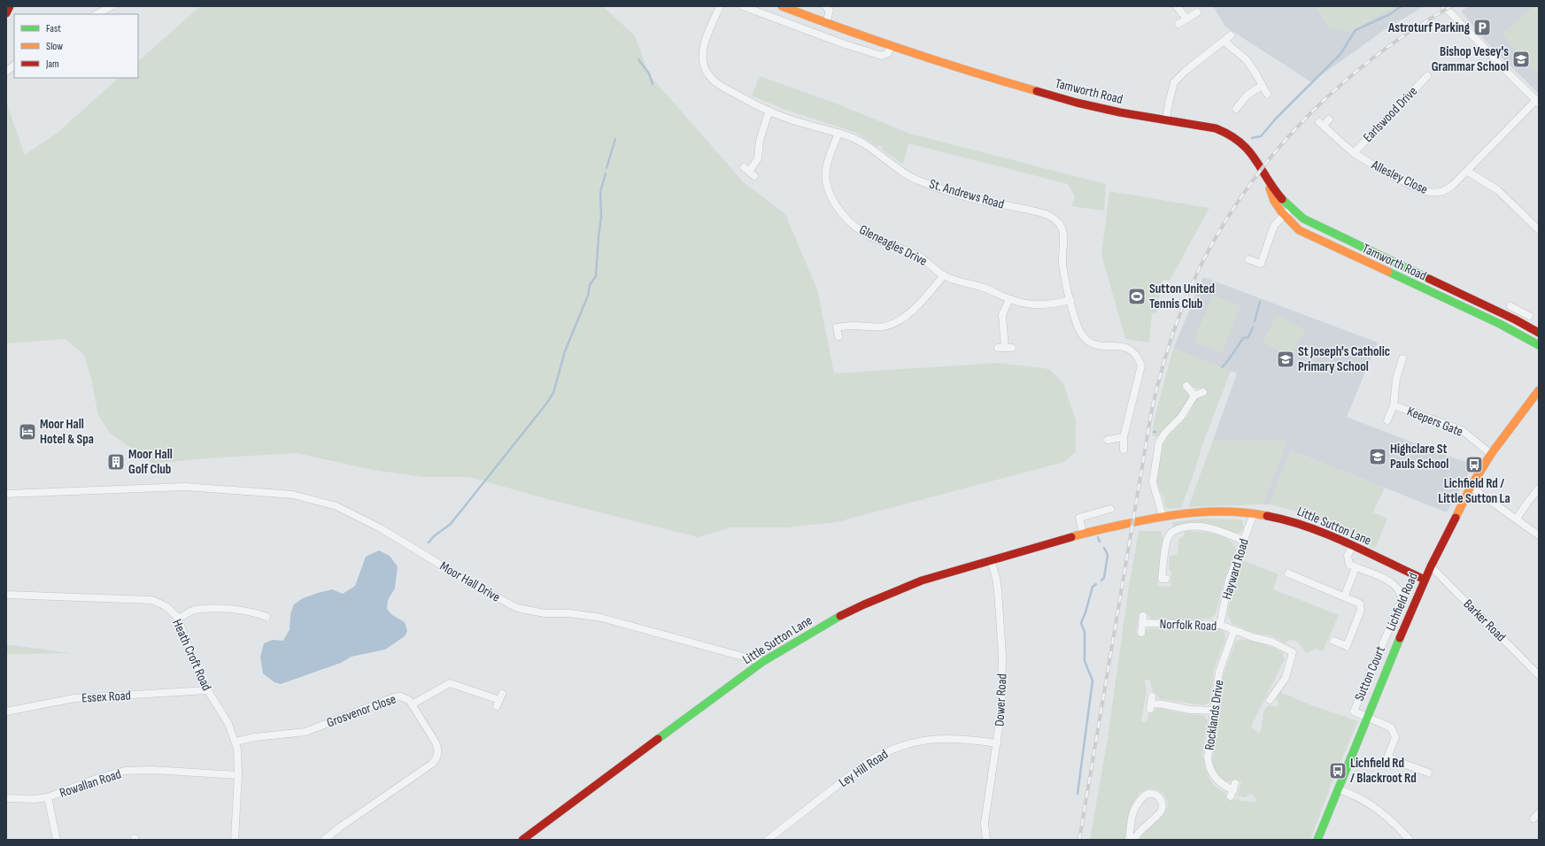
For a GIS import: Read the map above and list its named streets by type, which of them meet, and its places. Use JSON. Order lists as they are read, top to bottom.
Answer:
{
  "streets": {
    "main road": ["Tamworth Road", "Little Sutton Lane", "Lichfield Road"],
    "street": [
      "Earlswood Drive",
      "Allesley Close",
      "St. Andrews Road",
      "Gleneagles Drive",
      "Keepers Gate",
      "Hayward Road",
      "Moor Hall Drive",
      "Barker Road",
      "Norfolk Road",
      "Heath Croft Road",
      "Sutton Court",
      "Essex Road",
      "Dower Road",
      "Grosvenor Close",
      "Rocklands Drive",
      "Ley Hill Road",
      "Rowallan Road"
    ]
  },
  "crossings": [
    ["Earlswood Drive", "Allesley Close"],
    ["St. Andrews Road", "Gleneagles Drive"],
    ["Keepers Gate", "Lichfield Road"],
    ["Little Sutton Lane", "Hayward Road"],
    ["Little Sutton Lane", "Moor Hall Drive"],
    ["Little Sutton Lane", "Lichfield Road"],
    ["Little Sutton Lane", "Dower Road"],
    ["Hayward Road", "Norfolk Road"],
    ["Lichfield Road", "Barker Road"],
    ["Lichfield Road", "Sutton Court"],
    ["Norfolk Road", "Rocklands Drive"],
    ["Heath Croft Road", "Essex Road"],
    ["Heath Croft Road", "Grosvenor Close"],
    ["Heath Croft Road", "Rowallan Road"],
    ["Dower Road", "Ley Hill Road"]
  ],
  "places": {
    "parking": ["Astroturf Parking"],
    "school or university": ["Bishop Vesey's Grammar School", "St Joseph's Catholic Primary School", "Highclare St Pauls School"],
    "sports": ["Sutton United Tennis Club"],
    "hotel": ["Moor Hall Hotel & Spa"],
    "building": ["Moor Hall Golf Club"],
    "bus stop": ["Lichfield Rd / Little Sutton La", "Lichfield Rd / Blackroot Rd"]
  },
  "legend": ["Fast", "Slow", "Jam"]
}
